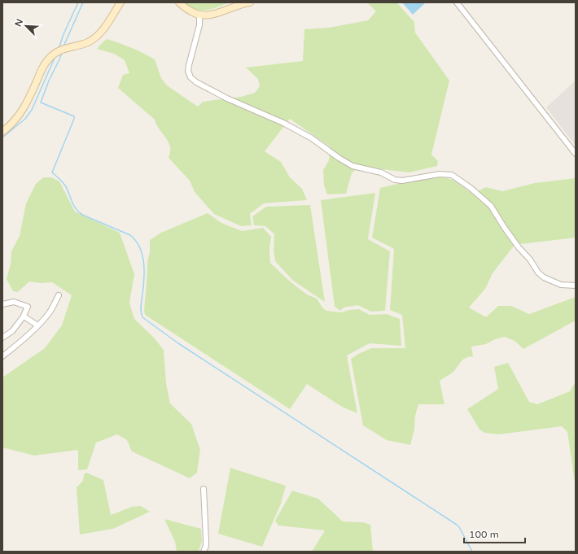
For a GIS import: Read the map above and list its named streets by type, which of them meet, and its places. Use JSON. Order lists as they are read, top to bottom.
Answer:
{
  "scale_bar": "100 m",
  "north": "top left"
}
